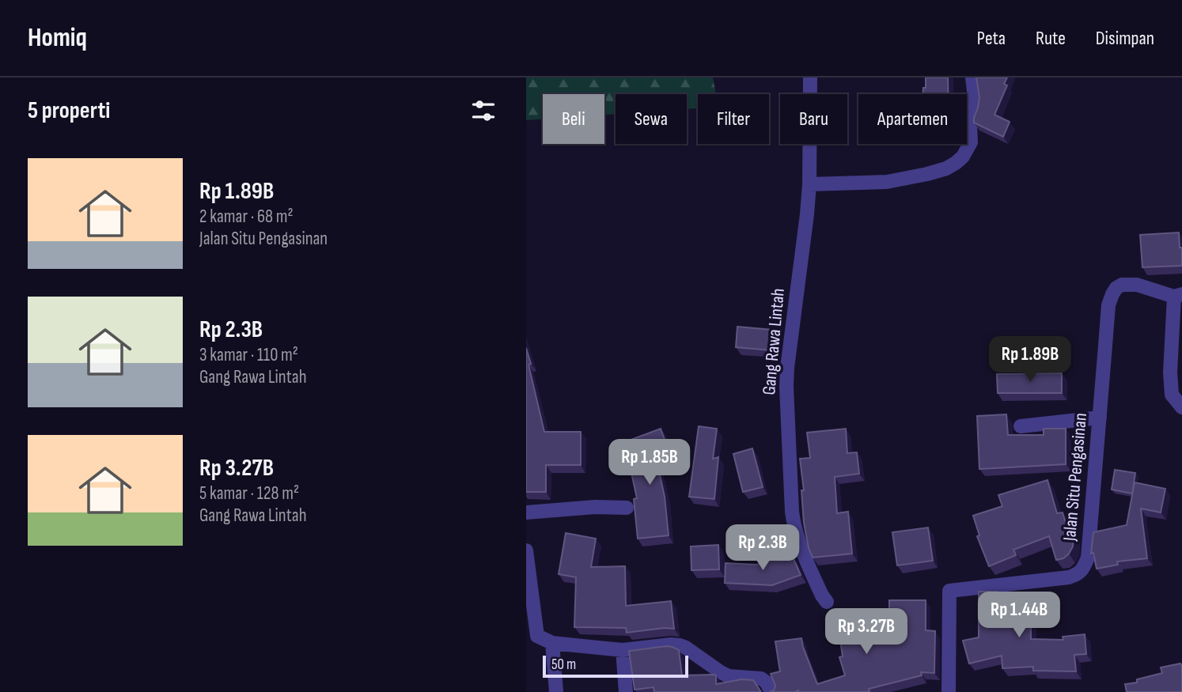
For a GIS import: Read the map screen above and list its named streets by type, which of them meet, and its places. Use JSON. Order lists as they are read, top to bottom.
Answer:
{
  "streets": {
    "street": ["Gang Rawa Lintah", "Jalan Situ Pengasinan"]
  },
  "scale_bar": "50 m",
  "page": {
    "header": "Homiq",
    "nav": ["Peta", "Rute", "Disimpan"],
    "heading": "5 properti",
    "chip": [
      "Beli",
      "Sewa",
      "Filter",
      "Baru",
      "Apartemen"
    ],
    "list": [
      {
        "name": "Rp 1.89B",
        "note": "2 kamar · 68 m² · Jalan Situ Pengasinan"
      },
      {
        "name": "Rp 2.3B",
        "note": "3 kamar · 110 m² · Gang Rawa Lintah"
      },
      {
        "name": "Rp 3.27B",
        "note": "5 kamar · 128 m² · Gang Rawa Lintah"
      }
    ],
    "price": [
      "Rp 1.89B",
      "Rp 1.85B",
      "Rp 2.3B",
      "Rp 1.44B",
      "Rp 3.27B"
    ],
    "scale": "50 m"
  }
}
